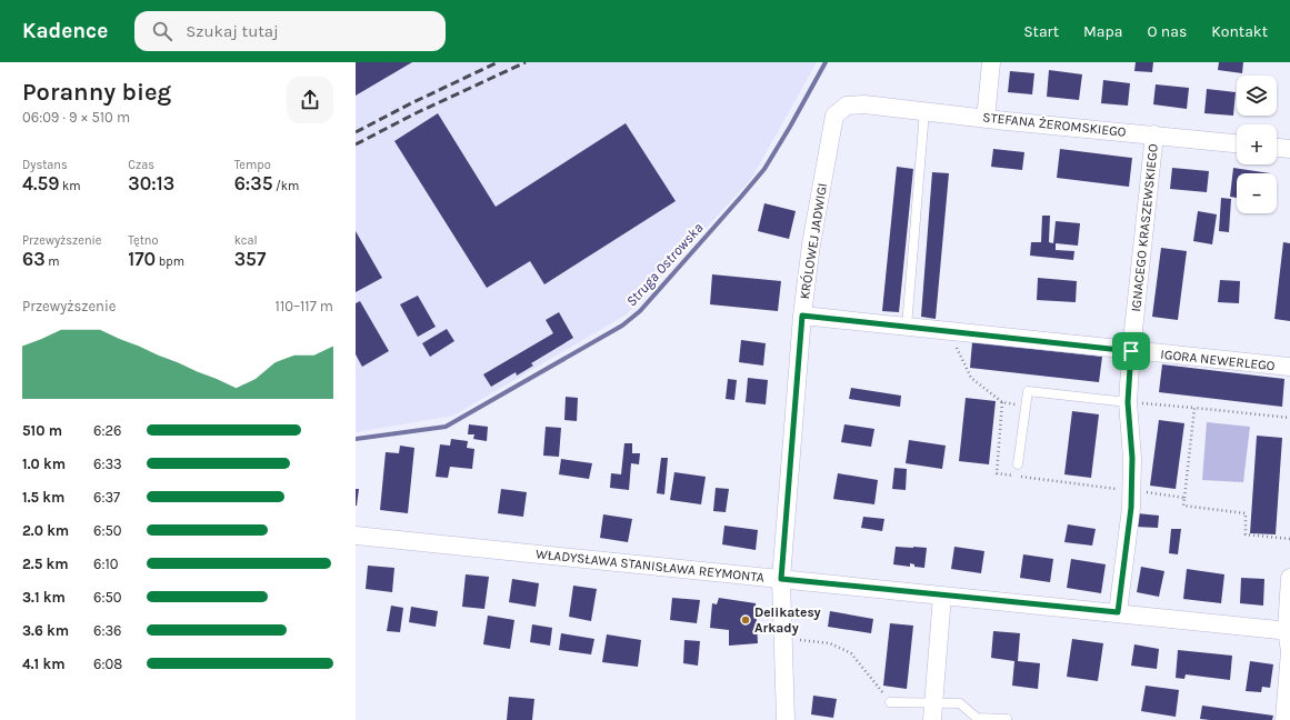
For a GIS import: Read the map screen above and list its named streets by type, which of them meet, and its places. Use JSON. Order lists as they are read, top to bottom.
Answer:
{
  "streets": {
    "street": [
      "STEFANA ŻEROMSKIEGO",
      "IGNACEGO KRASZEWSKIEGO",
      "KRÓLOWEJ JADWIGI",
      "IGORA NEWERLEGO",
      "WŁADYSŁAWA STANISŁAWA REYMONTA"
    ]
  },
  "crossings": [
    ["STEFANA ŻEROMSKIEGO", "IGNACEGO KRASZEWSKIEGO"],
    ["STEFANA ŻEROMSKIEGO", "KRÓLOWEJ JADWIGI"],
    ["IGNACEGO KRASZEWSKIEGO", "IGORA NEWERLEGO"],
    ["IGNACEGO KRASZEWSKIEGO", "WŁADYSŁAWA STANISŁAWA REYMONTA"],
    ["KRÓLOWEJ JADWIGI", "IGORA NEWERLEGO"],
    ["KRÓLOWEJ JADWIGI", "WŁADYSŁAWA STANISŁAWA REYMONTA"]
  ],
  "water": ["Struga Ostrowska"],
  "places": ["Delikatesy Arkady"],
  "page": {
    "header": "Kadence",
    "search": "Szukaj tutaj",
    "nav": [
      "Start",
      "Mapa",
      "O nas",
      "Kontakt"
    ],
    "heading": ["Poranny bieg", "06:09 · 9 × 510 m"],
    "map_buttons": ["+", "−"],
    "stats": [
      ["Dystans", "4.59 km"],
      ["Czas", "30:13"],
      ["Tempo", "6:35 /km"],
      ["Przewyższenie", "63 m"],
      ["Tętno", "170 bpm"],
      ["kcal", "357"]
    ],
    "chart": ["Przewyższenie", "110–117 m"],
    "list": [
      {
        "name": "510 m",
        "note": "6:26"
      },
      {
        "name": "1.0 km",
        "note": "6:33"
      },
      {
        "name": "1.5 km",
        "note": "6:37"
      },
      {
        "name": "2.0 km",
        "note": "6:50"
      },
      {
        "name": "2.5 km",
        "note": "6:10"
      },
      {
        "name": "3.1 km",
        "note": "6:50"
      },
      {
        "name": "3.6 km",
        "note": "6:36"
      },
      {
        "name": "4.1 km",
        "note": "6:08"
      }
    ]
  }
}
